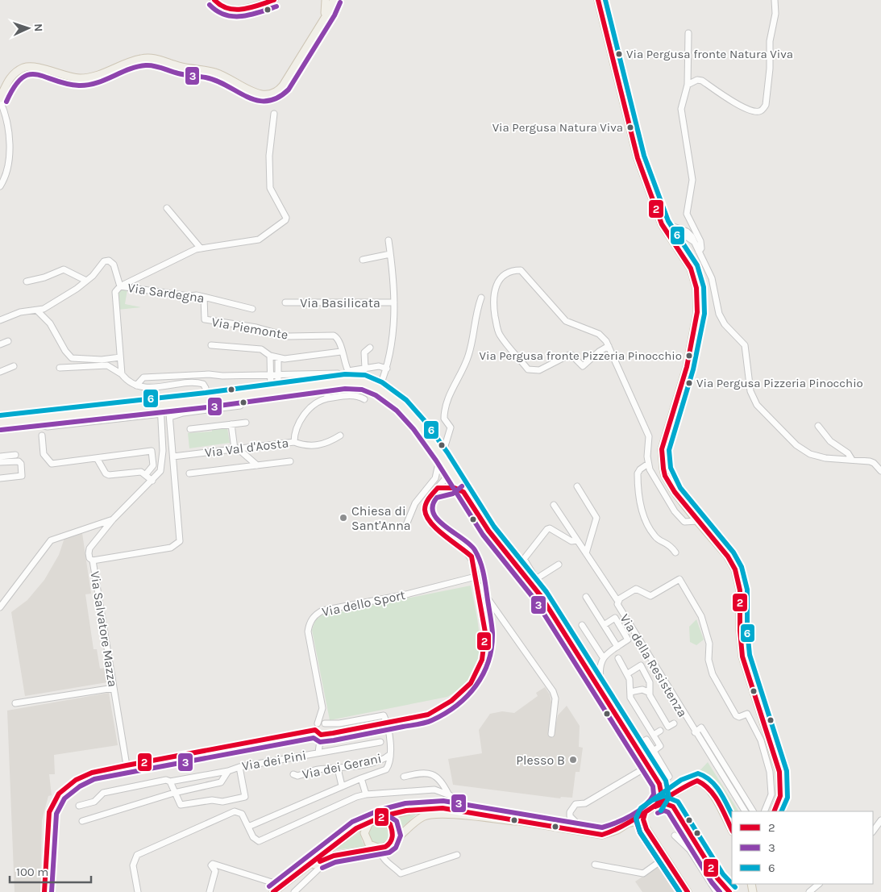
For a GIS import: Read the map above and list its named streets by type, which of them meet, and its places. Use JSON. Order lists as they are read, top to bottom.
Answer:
{
  "streets": {
    "street": [
      "Via Sardegna",
      "Via Basilicata",
      "Via Piemonte",
      "Via Val d'Aosta",
      "Via dello Sport",
      "Via Salvatore Mazza",
      "Via della Resistenza",
      "Via dei Pini",
      "Via dei Gerani"
    ]
  },
  "crossings": [
    ["Via Sardegna", "Via Piemonte"],
    ["Via Val d'Aosta", "Via Salvatore Mazza"]
  ],
  "places": [
    "Via Pergusa fronte Natura Viva",
    "Via Pergusa Natura Viva",
    "Via Pergusa fronte Pizzeria Pinocchio",
    "Via Pergusa Pizzeria Pinocchio",
    "Chiesa di Sant'Anna",
    "Plesso B"
  ],
  "lines": ["transit line 2", "transit line 6", "transit line 3"],
  "legend": ["2", "3", "6"],
  "scale_bar": "100 m",
  "north": "right"
}
